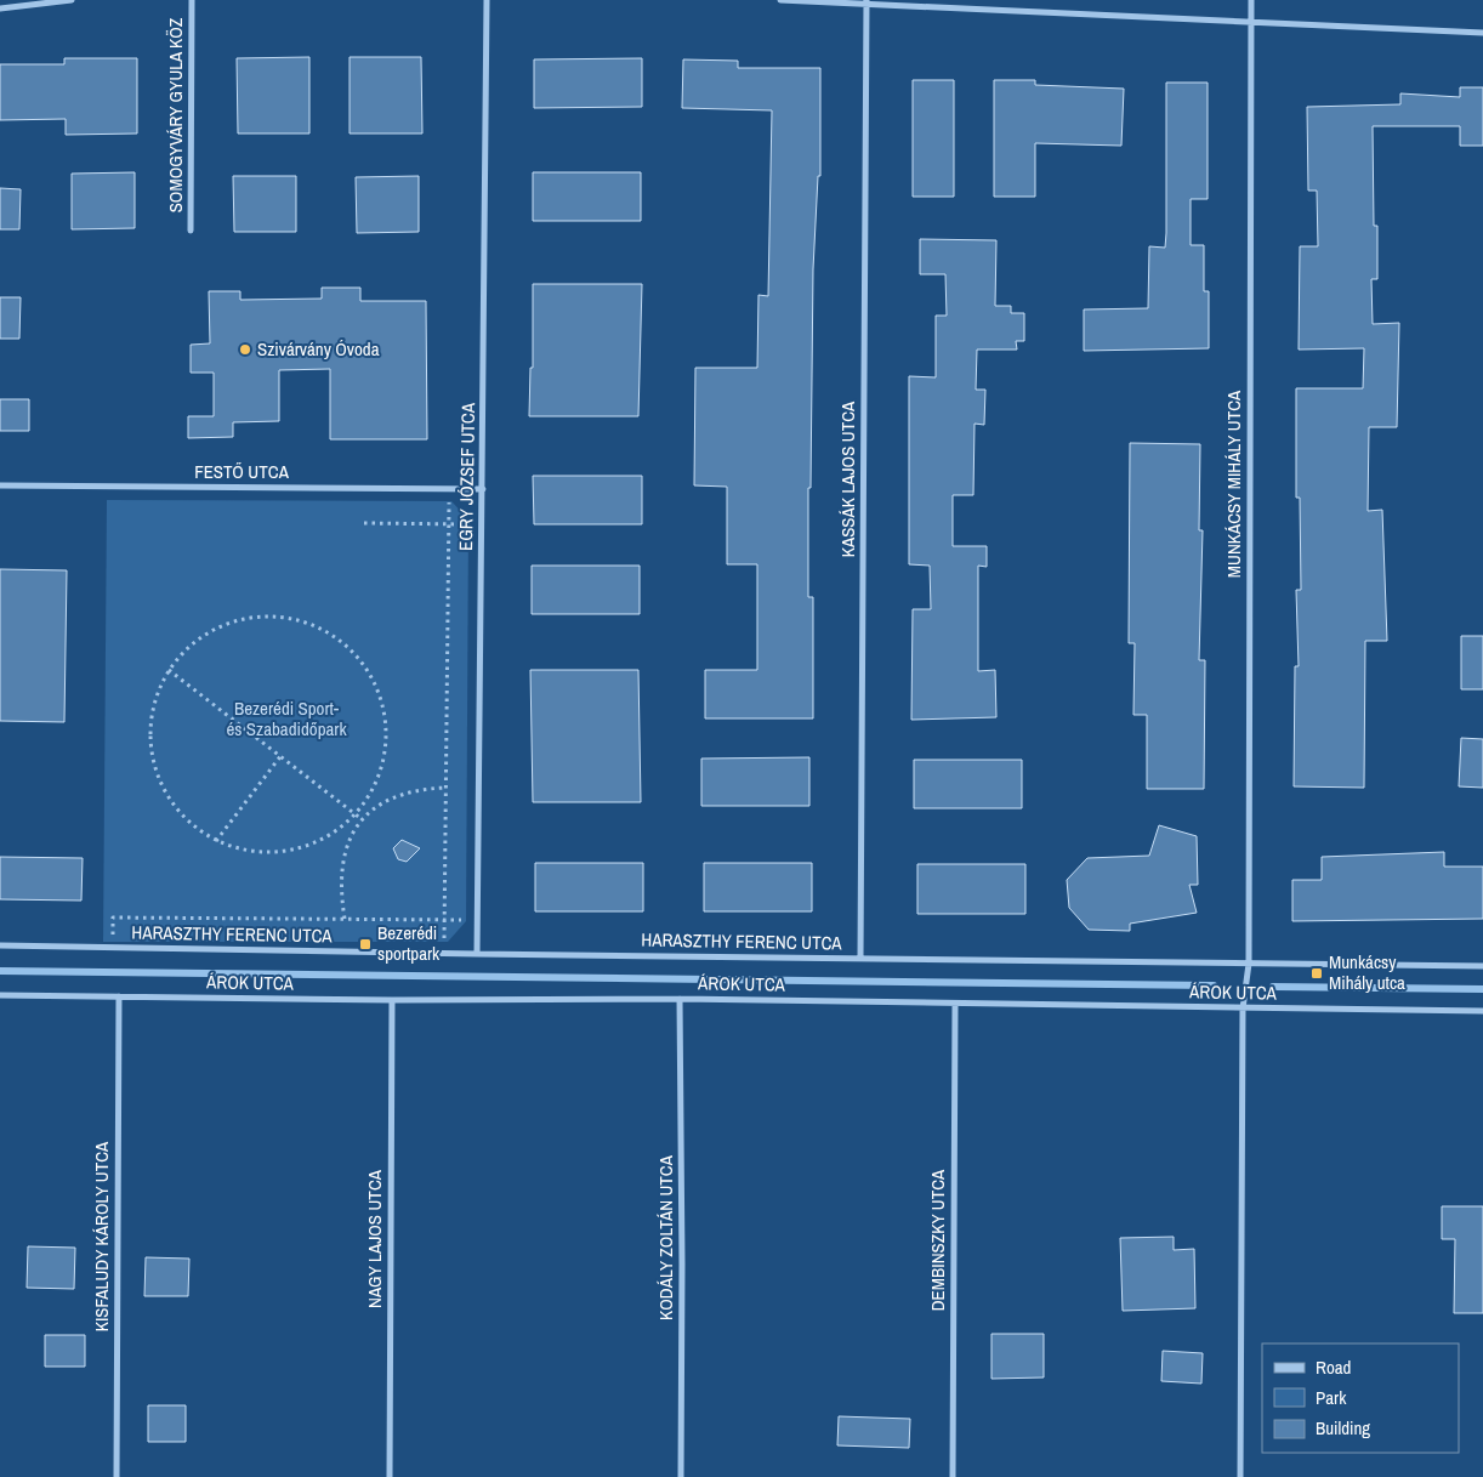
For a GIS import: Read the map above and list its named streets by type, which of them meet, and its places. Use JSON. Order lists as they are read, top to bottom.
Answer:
{
  "streets": {
    "street": [
      "SOMOGYVÁRY GYULA KÖZ",
      "FESTŐ UTCA",
      "EGRY JÓZSEF UTCA",
      "KASSÁK LAJOS UTCA",
      "MUNKÁCSY MIHÁLY UTCA",
      "HARASZTHY FERENC UTCA",
      "ÁROK UTCA",
      "KISFALUDY KÁROLY UTCA",
      "KODÁLY ZOLTÁN UTCA",
      "NAGY LAJOS UTCA",
      "DEMBINSZKY UTCA"
    ]
  },
  "crossings": [
    ["FESTŐ UTCA", "EGRY JÓZSEF UTCA"],
    ["EGRY JÓZSEF UTCA", "HARASZTHY FERENC UTCA"],
    ["KASSÁK LAJOS UTCA", "HARASZTHY FERENC UTCA"],
    ["MUNKÁCSY MIHÁLY UTCA", "HARASZTHY FERENC UTCA"],
    ["MUNKÁCSY MIHÁLY UTCA", "ÁROK UTCA"],
    ["ÁROK UTCA", "KISFALUDY KÁROLY UTCA"],
    ["ÁROK UTCA", "KODÁLY ZOLTÁN UTCA"],
    ["ÁROK UTCA", "NAGY LAJOS UTCA"],
    ["ÁROK UTCA", "DEMBINSZKY UTCA"]
  ],
  "parks": ["Bezerédi Sport- és Szabadidőpark"],
  "places": {
    "other": ["Szivárvány Óvoda"],
    "transit": ["Bezerédi sportpark", "Munkácsy Mihály utca"]
  },
  "legend": ["Road", "Park", "Building"]
}
